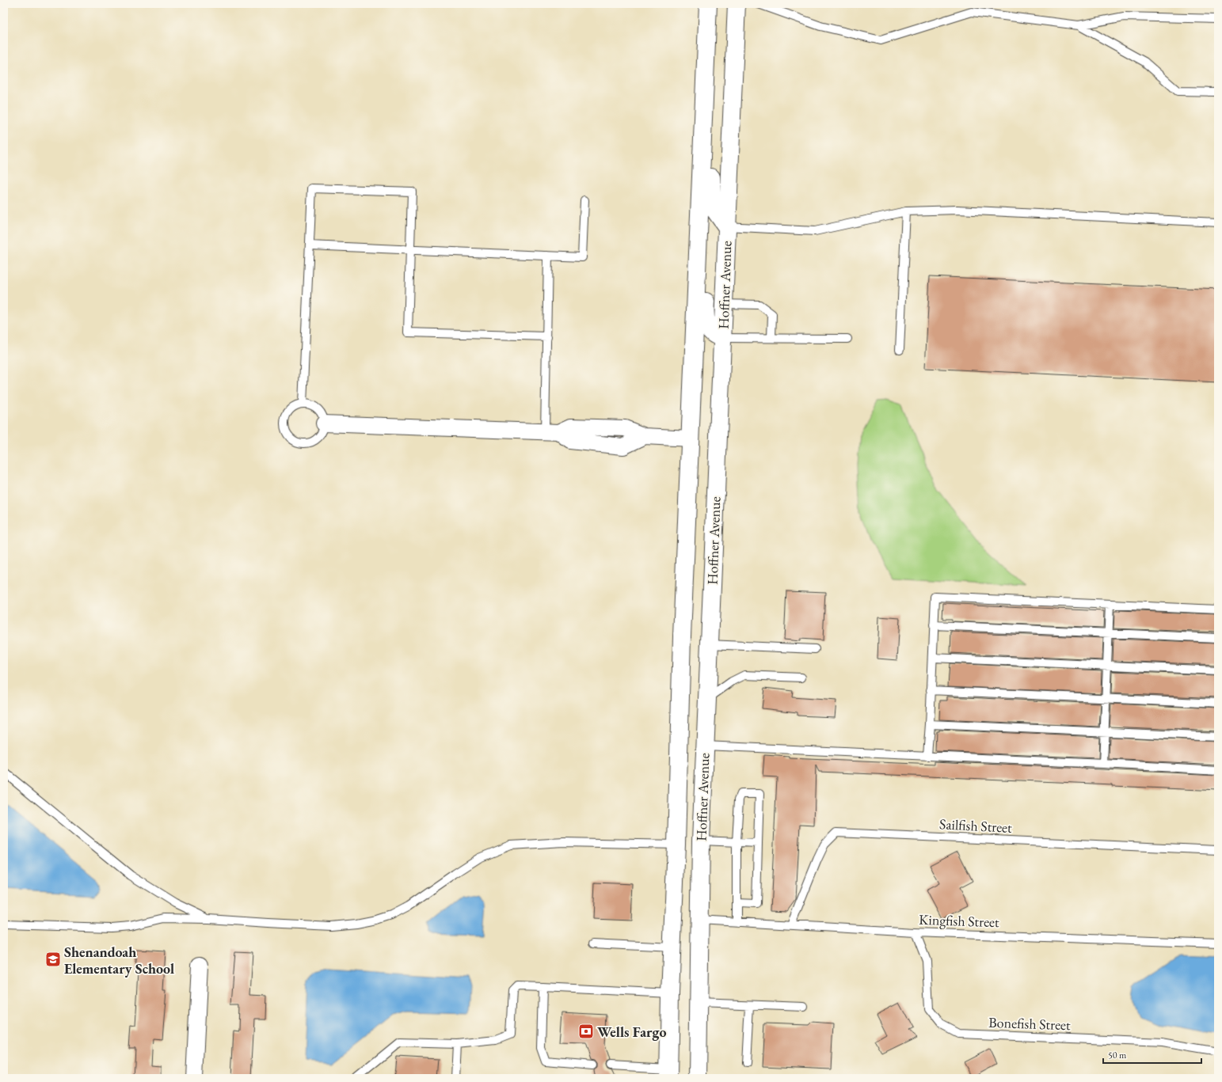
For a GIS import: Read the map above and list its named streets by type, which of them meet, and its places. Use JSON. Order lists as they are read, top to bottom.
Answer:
{
  "streets": {
    "main road": ["Hoffner Avenue"],
    "lane": ["Sailfish Street", "Kingfish Street", "Bonefish Street"]
  },
  "crossings": [
    ["Hoffner Avenue", "Kingfish Street"],
    ["Sailfish Street", "Kingfish Street"],
    ["Kingfish Street", "Bonefish Street"]
  ],
  "places": {
    "school or university": ["Shenandoah Elementary School"],
    "bank": ["Wells Fargo"]
  },
  "scale_bar": "50 m"
}
